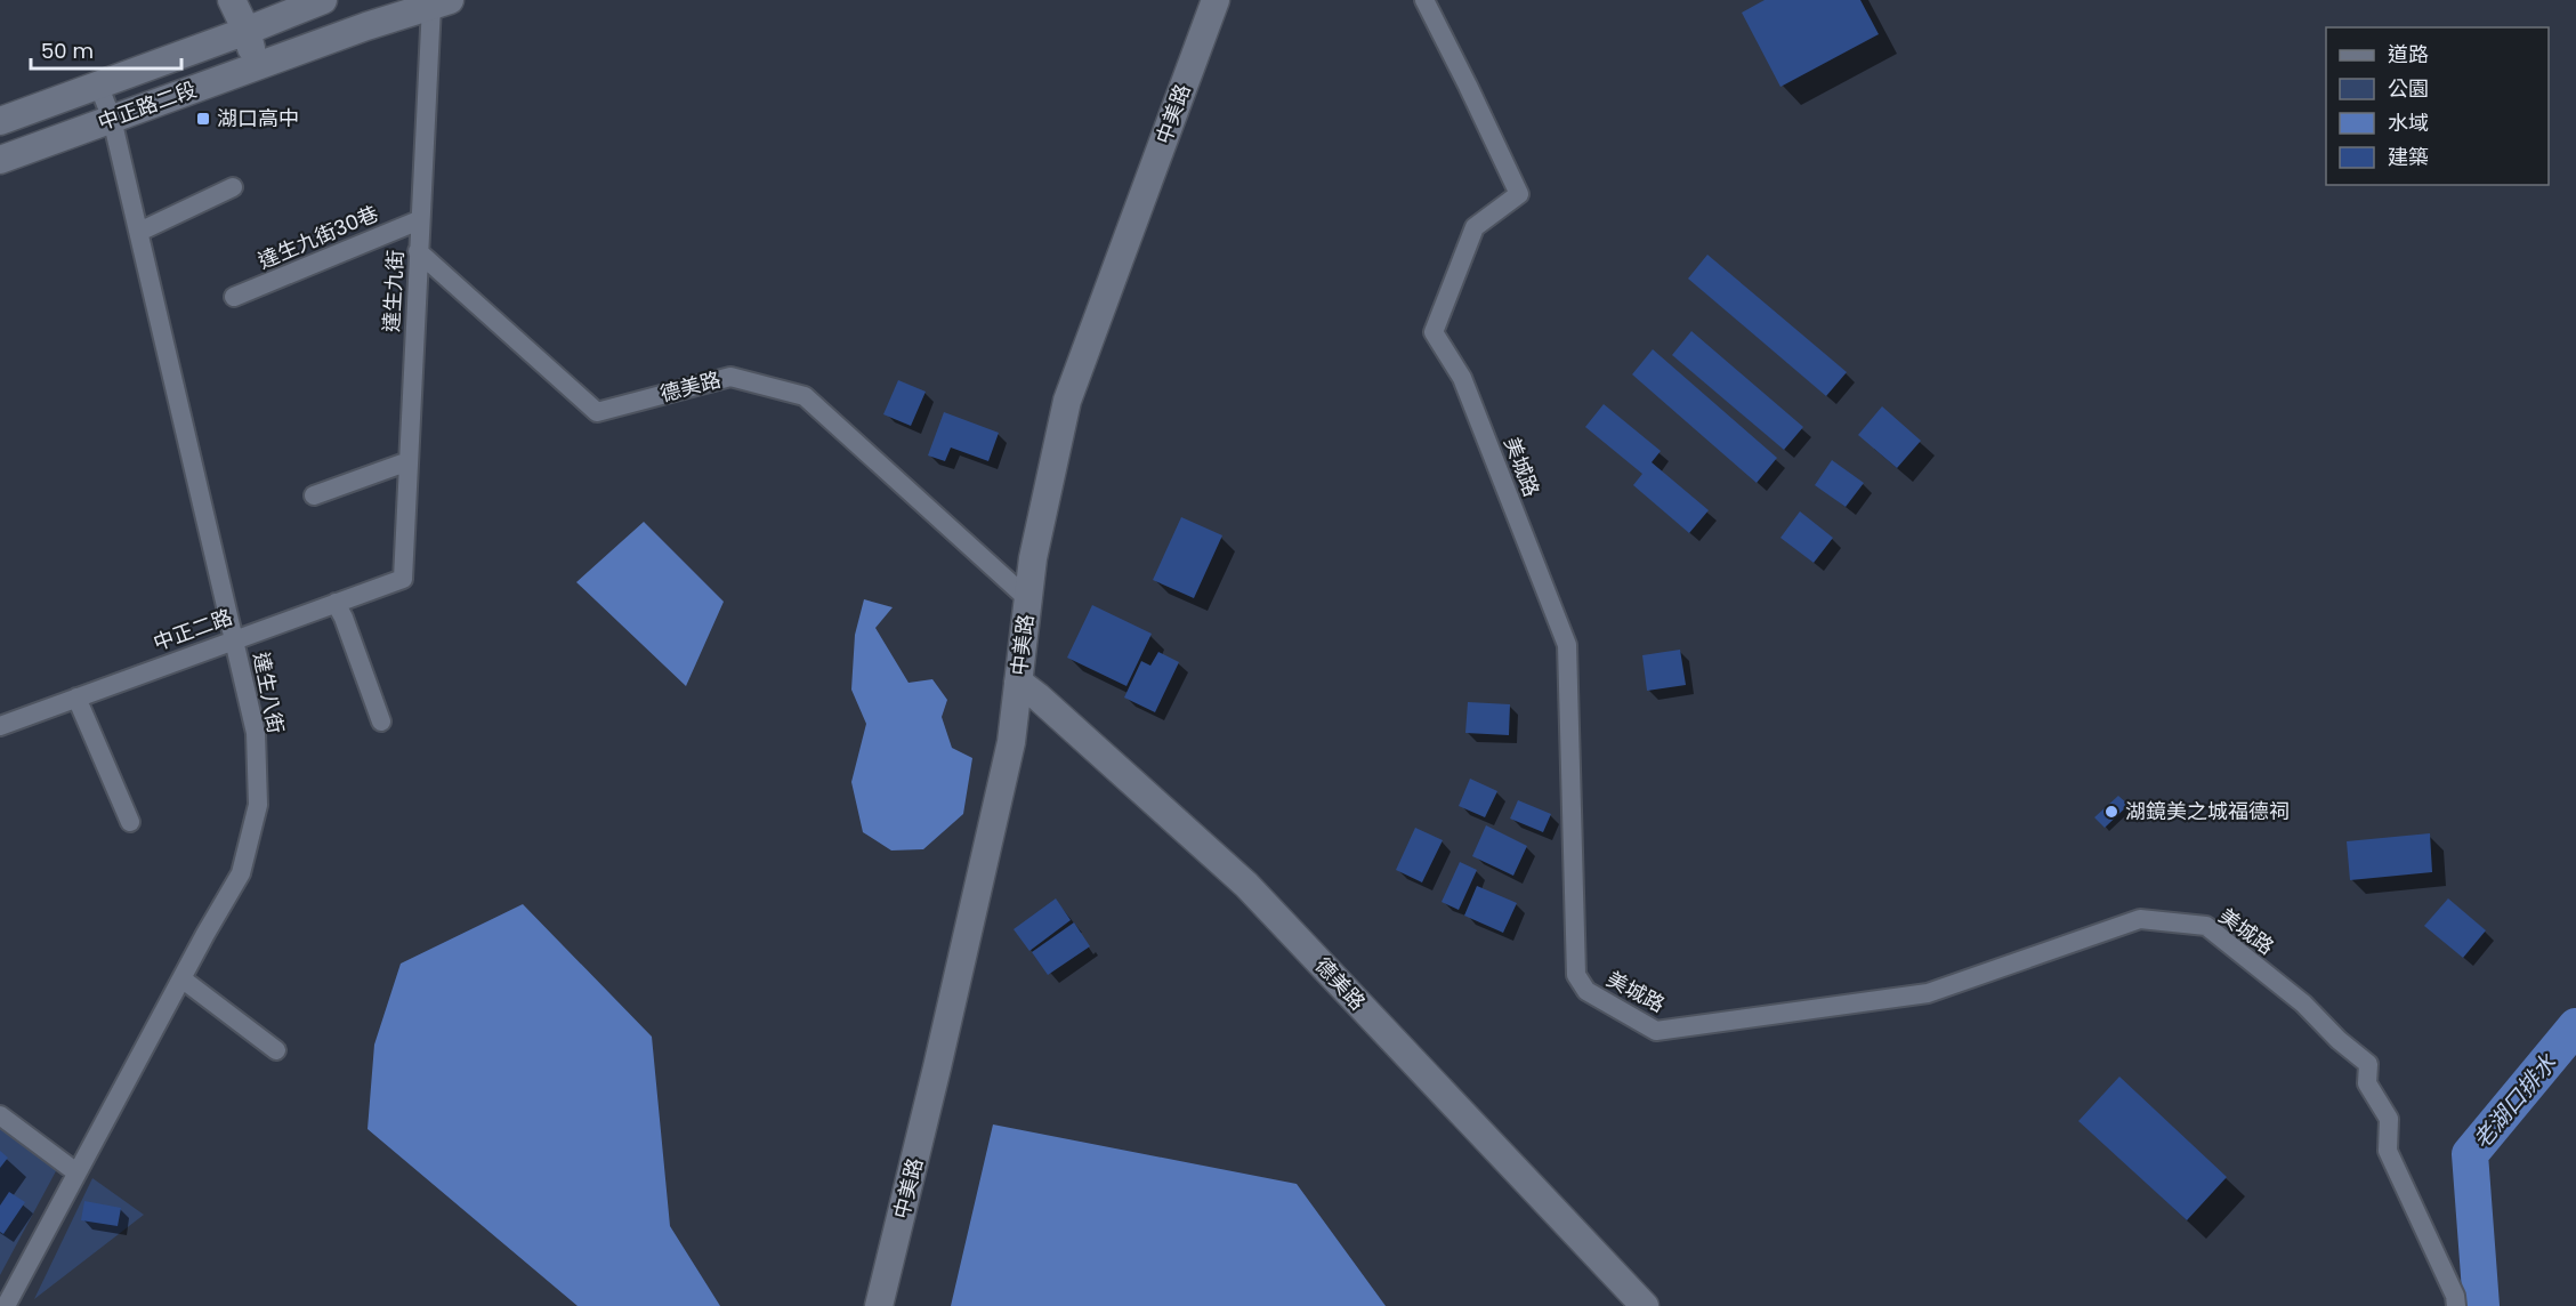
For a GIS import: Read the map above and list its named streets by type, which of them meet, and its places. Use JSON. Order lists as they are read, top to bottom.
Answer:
{
  "streets": {
    "street": [
      "中正路二段",
      "中美路",
      "達生九街30巷",
      "達生九街",
      "德美路",
      "美城路",
      "中正二路",
      "達生八街"
    ]
  },
  "crossings": [
    ["中正路二段", "達生九街"],
    ["中正路二段", "達生八街"],
    ["中美路", "德美路"],
    ["達生九街30巷", "達生九街"],
    ["達生九街", "德美路"],
    ["達生九街", "中正二路"],
    ["中正二路", "達生八街"]
  ],
  "water": ["老湖口排水"],
  "places": {
    "transit": ["湖口高中"],
    "other": ["湖鏡美之城福德祠"]
  },
  "legend": [
    "道路",
    "公園",
    "水域",
    "建築"
  ],
  "scale_bar": "50 m"
}
